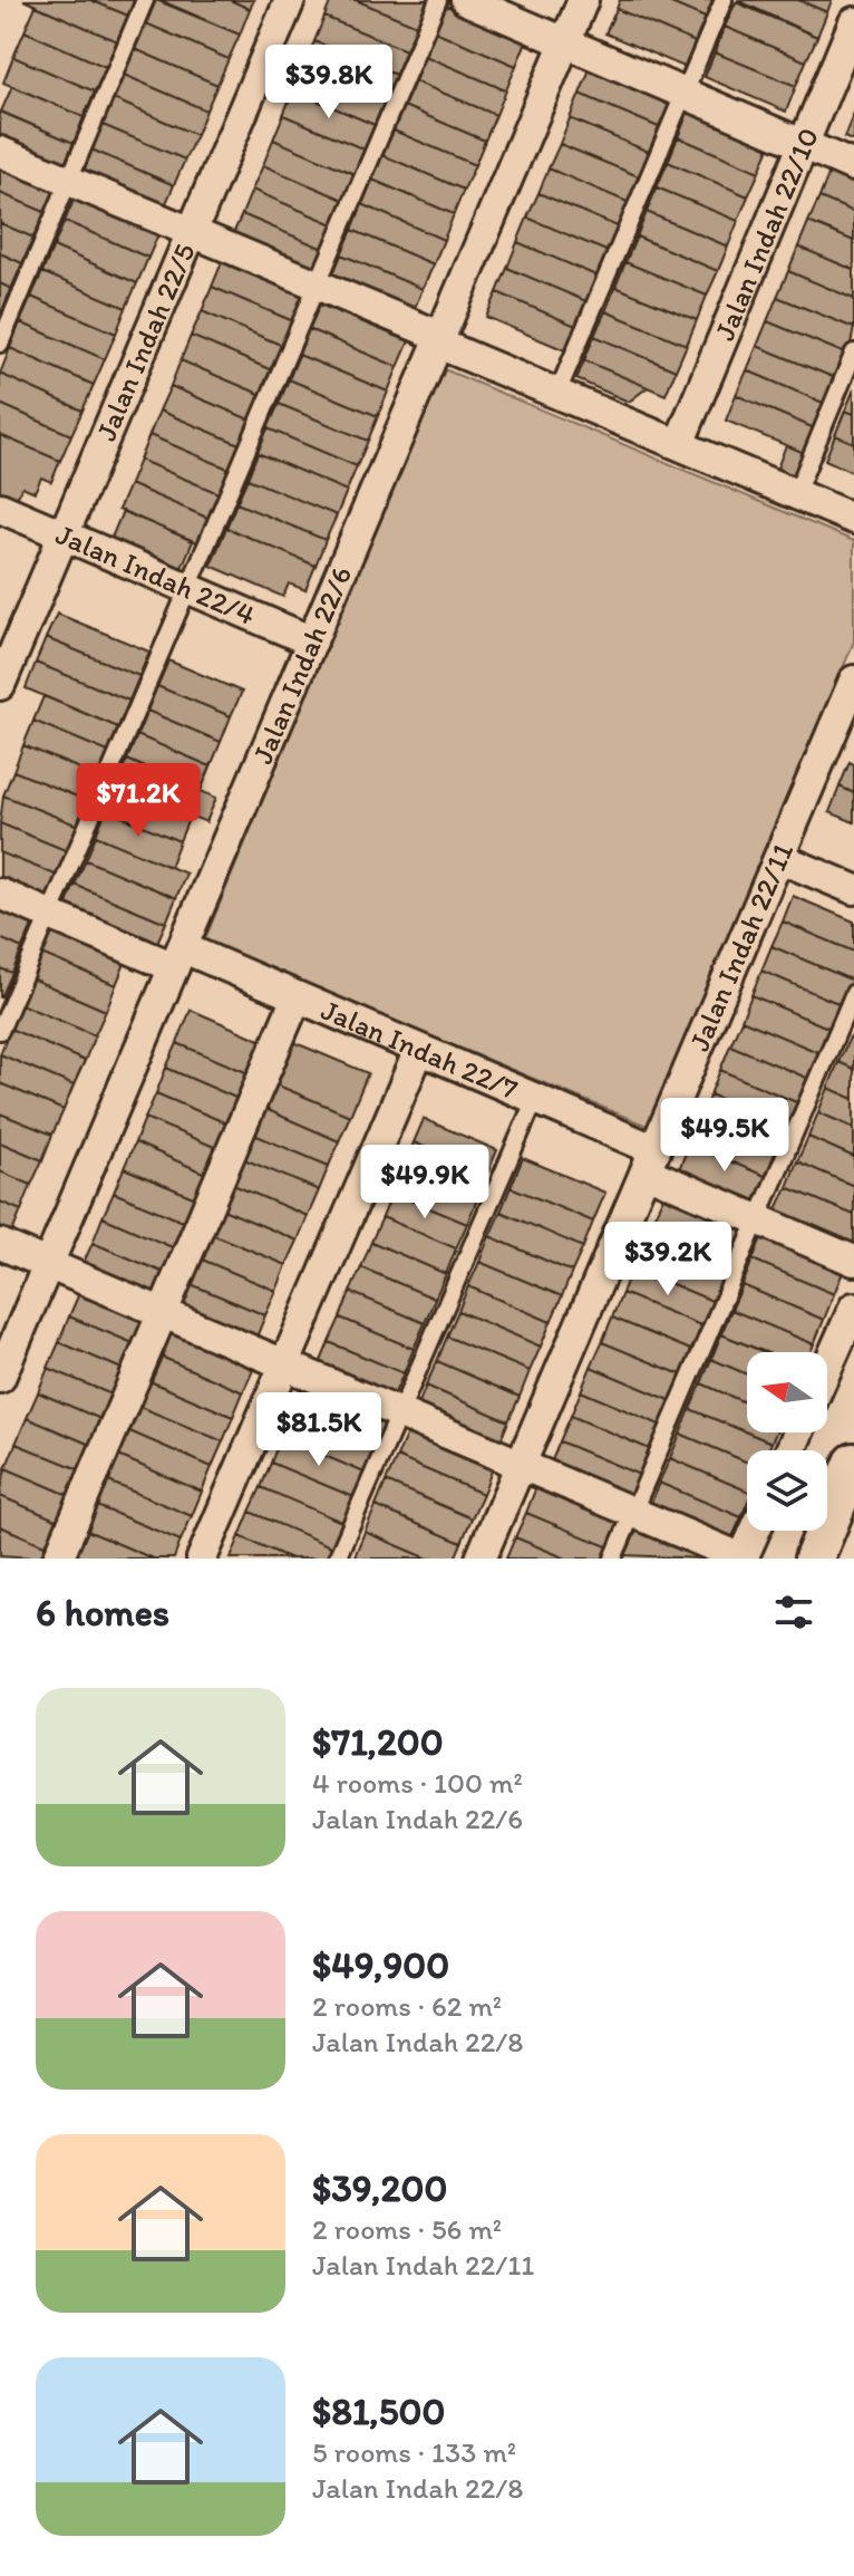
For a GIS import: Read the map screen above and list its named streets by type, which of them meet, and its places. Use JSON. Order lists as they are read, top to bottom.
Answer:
{
  "streets": {
    "street": [
      "Jalan Indah 22/10",
      "Jalan Indah 22/5",
      "Jalan Indah 22/4",
      "Jalan Indah 22/6",
      "Jalan Indah 22/11",
      "Jalan Indah 22/7"
    ]
  },
  "crossings": [
    ["Jalan Indah 22/5", "Jalan Indah 22/4"],
    ["Jalan Indah 22/4", "Jalan Indah 22/6"],
    ["Jalan Indah 22/6", "Jalan Indah 22/7"],
    ["Jalan Indah 22/11", "Jalan Indah 22/7"]
  ],
  "north": "left",
  "page": {
    "price": [
      "$39.8K",
      "$71.2K",
      "$49.5K",
      "$49.9K",
      "$39.2K",
      "$81.5K"
    ],
    "heading": "6 homes",
    "list": [
      {
        "name": "$71,200",
        "note": "4 rooms · 100 m² · Jalan Indah 22/6"
      },
      {
        "name": "$49,900",
        "note": "2 rooms · 62 m² · Jalan Indah 22/8"
      },
      {
        "name": "$39,200",
        "note": "2 rooms · 56 m² · Jalan Indah 22/11"
      },
      {
        "name": "$81,500",
        "note": "5 rooms · 133 m² · Jalan Indah 22/8"
      }
    ]
  }
}
